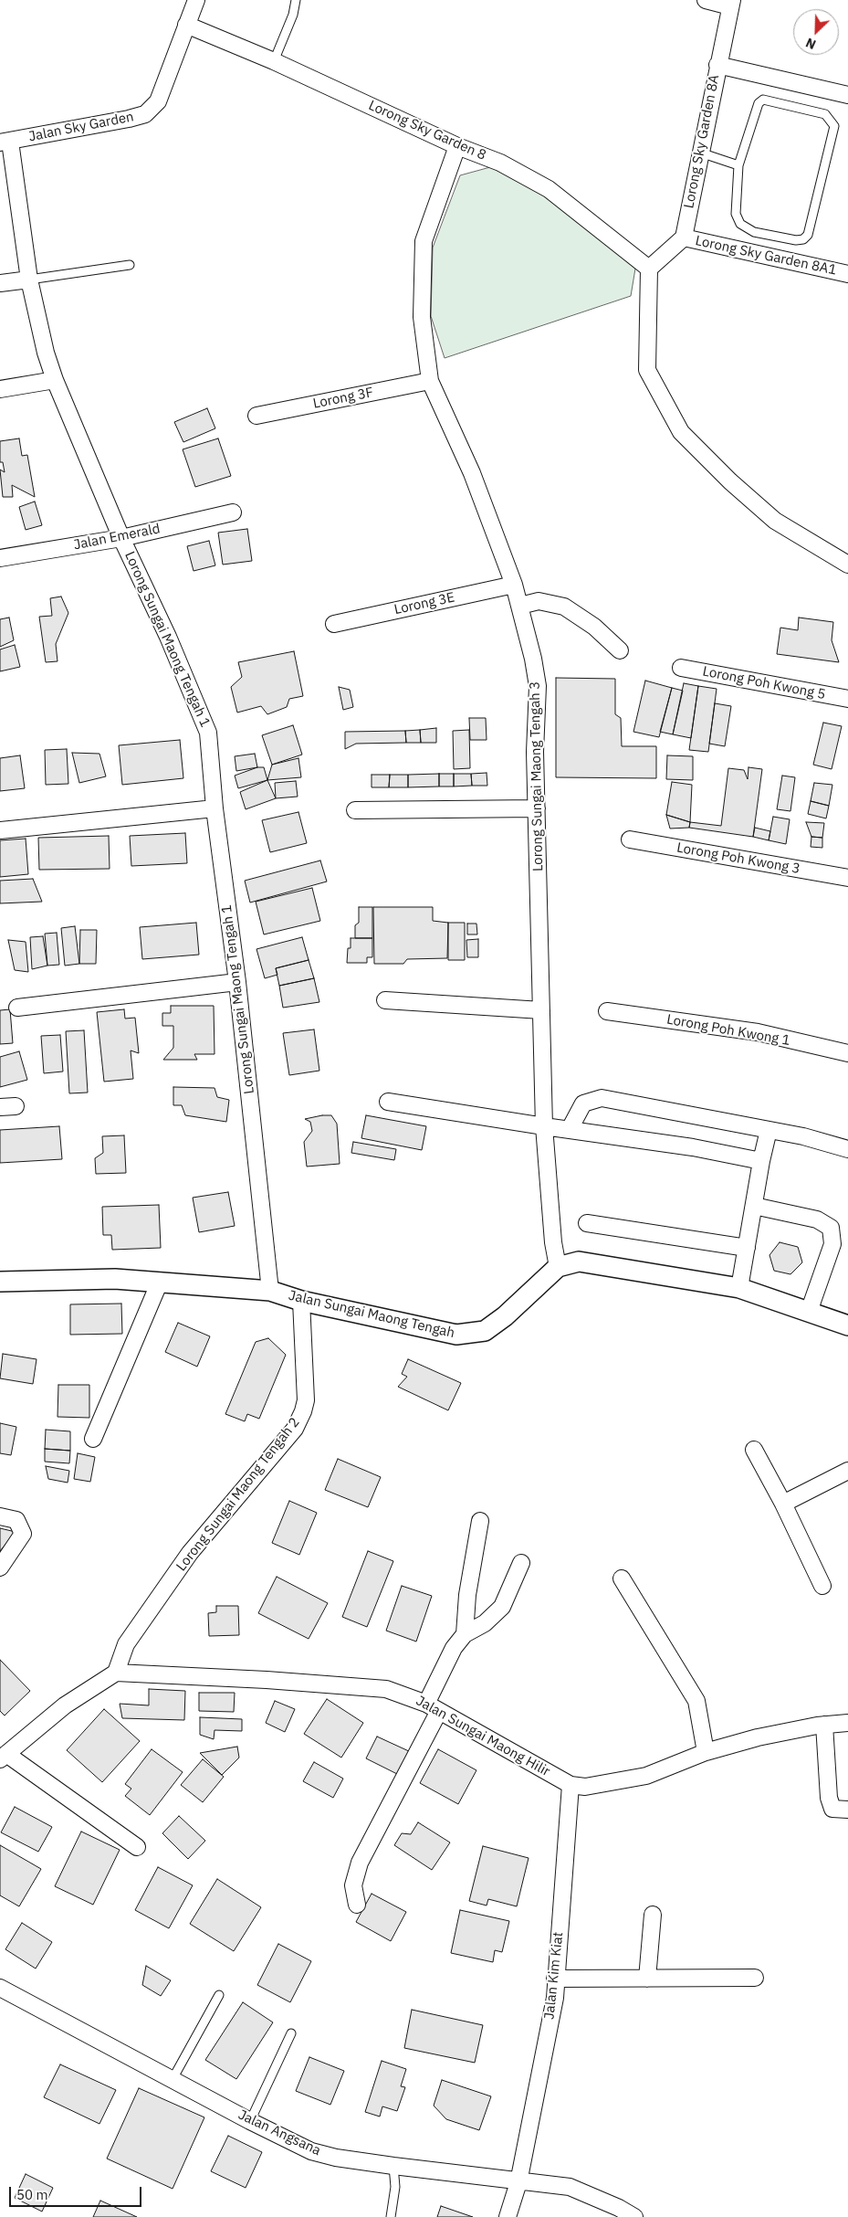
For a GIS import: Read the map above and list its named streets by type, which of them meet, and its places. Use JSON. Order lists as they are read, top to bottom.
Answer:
{
  "streets": {
    "street": [
      "Jalan Sky Garden",
      "Lorong Sky Garden 8",
      "Lorong Sky Garden 8A",
      "Lorong Sky Garden 8A1",
      "Lorong 3F",
      "Jalan Emerald",
      "Lorong 3E",
      "Lorong Sungai Maong Tengah 1",
      "Lorong Poh Kwong 5",
      "Lorong Sungai Maong Tengah 3",
      "Lorong Poh Kwong 3",
      "Lorong Poh Kwong 1",
      "Jalan Sungai Maong Tengah",
      "Lorong Sungai Maong Tengah 2",
      "Jalan Sungai Maong Hilir",
      "Jalan Kim Kiat",
      "Jalan Angsana"
    ]
  },
  "crossings": [
    ["Jalan Sky Garden", "Lorong Sky Garden 8"],
    ["Jalan Sky Garden", "Lorong Sungai Maong Tengah 1"],
    ["Lorong Sky Garden 8", "Lorong Sungai Maong Tengah 3"],
    ["Lorong Sky Garden 8A", "Lorong Sky Garden 8A1"],
    ["Lorong 3F", "Lorong Sungai Maong Tengah 3"],
    ["Jalan Emerald", "Lorong Sungai Maong Tengah 1"],
    ["Lorong 3E", "Lorong Sungai Maong Tengah 3"],
    ["Lorong Sungai Maong Tengah 1", "Jalan Sungai Maong Tengah"],
    ["Lorong Sungai Maong Tengah 3", "Jalan Sungai Maong Tengah"],
    ["Jalan Sungai Maong Tengah", "Lorong Sungai Maong Tengah 2"],
    ["Lorong Sungai Maong Tengah 2", "Jalan Sungai Maong Hilir"],
    ["Jalan Sungai Maong Hilir", "Jalan Kim Kiat"],
    ["Jalan Kim Kiat", "Jalan Angsana"]
  ],
  "scale_bar": "50 m",
  "north": "bottom left"
}
